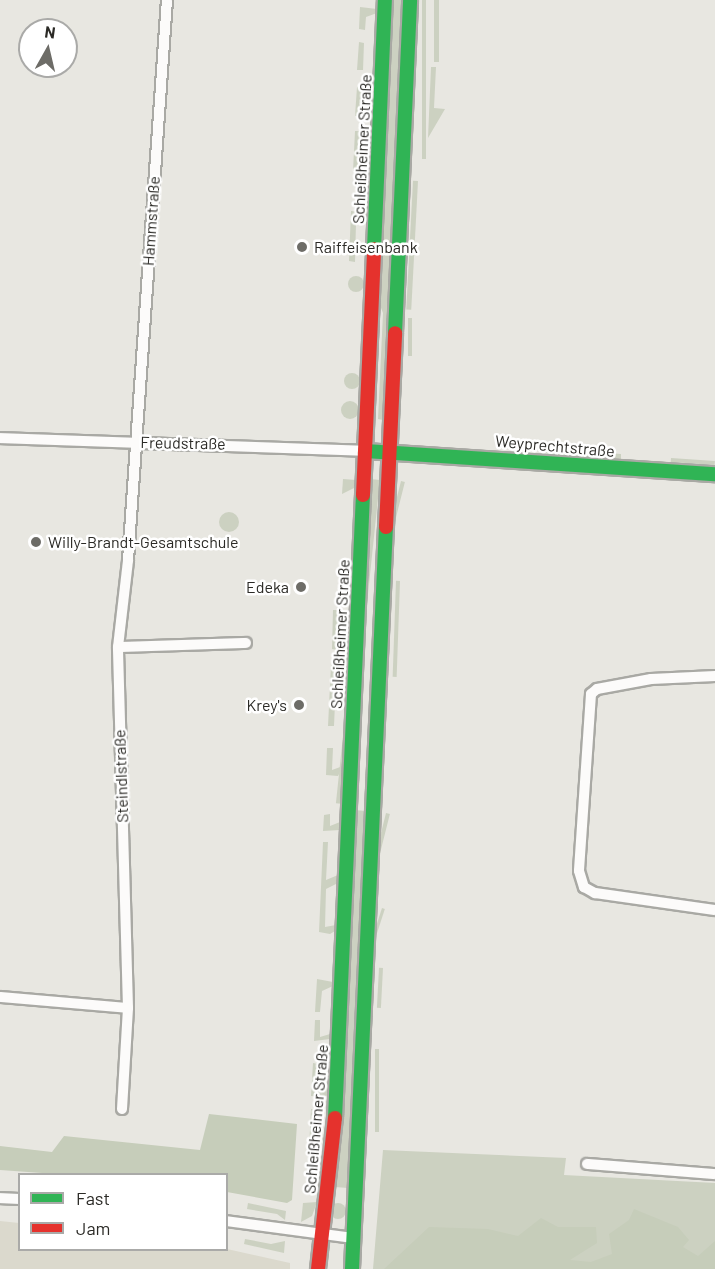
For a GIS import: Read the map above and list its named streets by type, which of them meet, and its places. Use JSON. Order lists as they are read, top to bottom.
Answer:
{
  "streets": {
    "main road": ["Schleißheimer Straße", "Weyprechtstraße"],
    "street": ["Hammstraße", "Freudstraße", "Steindlstraße"]
  },
  "crossings": [
    ["Schleißheimer Straße", "Freudstraße"],
    ["Schleißheimer Straße", "Weyprechtstraße"],
    ["Hammstraße", "Freudstraße"],
    ["Hammstraße", "Steindlstraße"],
    ["Freudstraße", "Weyprechtstraße"],
    ["Freudstraße", "Steindlstraße"]
  ],
  "places": [
    "Raiffeisenbank",
    "Willy-Brandt-Gesamtschule",
    "Edeka",
    "Krey's"
  ],
  "legend": ["Fast", "Jam"],
  "north": "top"
}
